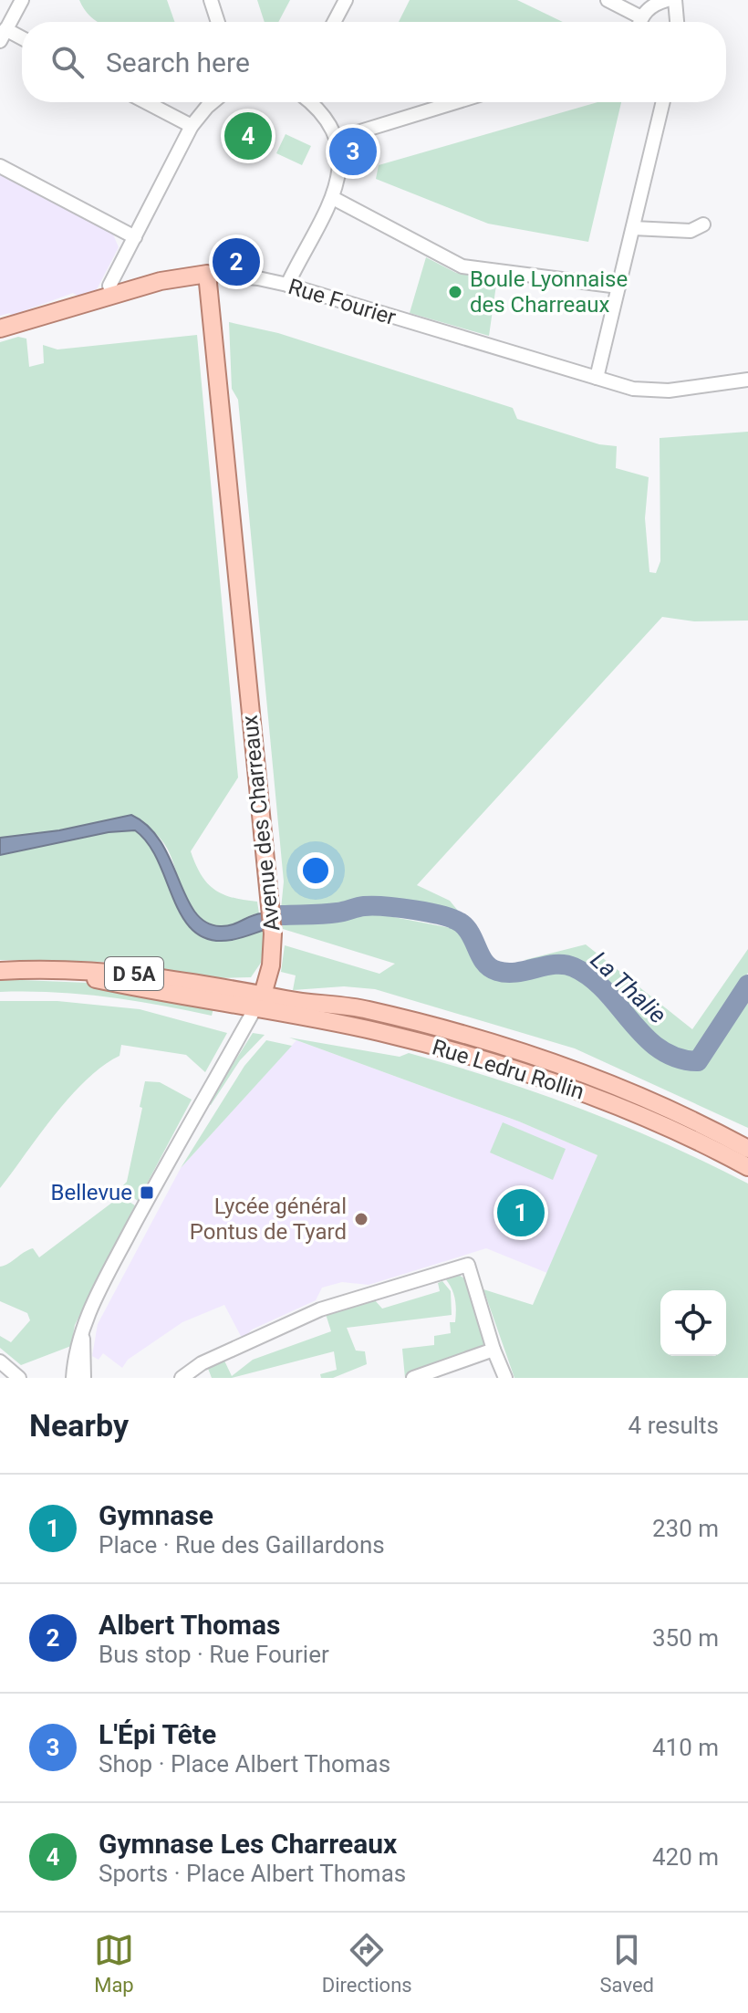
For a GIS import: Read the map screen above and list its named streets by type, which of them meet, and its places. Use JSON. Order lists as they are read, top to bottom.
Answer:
{
  "streets": {
    "main road": [
      "Rue Fourier",
      "Avenue des Charreaux",
      "D 5A",
      "Rue Ledru Rollin"
    ]
  },
  "crossings": [
    ["Rue Fourier", "Avenue des Charreaux"],
    ["Avenue des Charreaux", "D 5A"],
    ["Avenue des Charreaux", "Rue Ledru Rollin"],
    ["D 5A", "Rue Ledru Rollin"]
  ],
  "water": ["La Thalie"],
  "places": {
    "other": ["Boule Lyonnaise des Charreaux", "Lycée général Pontus de Tyard"],
    "transit": ["Bellevue"]
  },
  "page": {
    "search": "Search here",
    "pins": [
      "4",
      "3",
      "2",
      "1"
    ],
    "heading": ["Nearby", "4 results"],
    "list": [
      {
        "mark": "1",
        "name": "Gymnase",
        "note": "Place · Rue des Gaillardons",
        "value": "230 m"
      },
      {
        "mark": "2",
        "name": "Albert Thomas",
        "note": "Bus stop · Rue Fourier",
        "value": "350 m"
      },
      {
        "mark": "3",
        "name": "L'Épi Tête",
        "note": "Shop · Place Albert Thomas",
        "value": "410 m"
      },
      {
        "mark": "4",
        "name": "Gymnase Les Charreaux",
        "note": "Sports · Place Albert Thomas",
        "value": "420 m"
      }
    ],
    "nav": ["Map", "Directions", "Saved"]
  }
}
